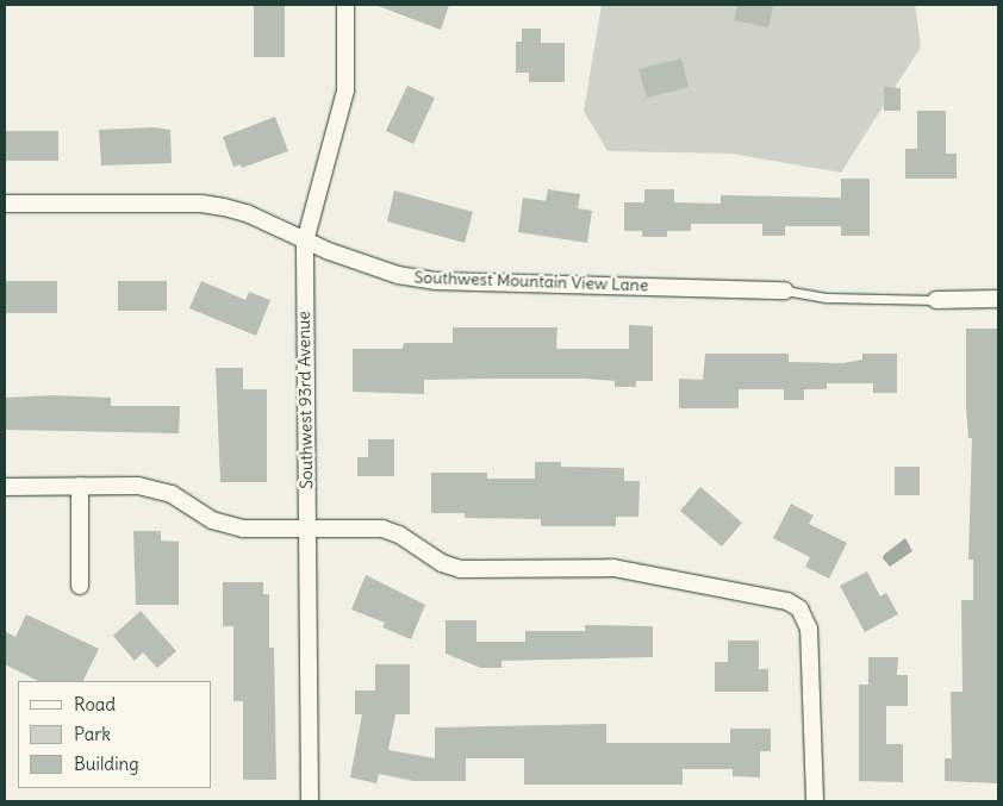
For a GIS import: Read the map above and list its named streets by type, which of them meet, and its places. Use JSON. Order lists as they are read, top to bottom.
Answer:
{
  "streets": {
    "street": ["Southwest Mountain View Lane", "Southwest 93rd Avenue"]
  },
  "crossings": [
    ["Southwest Mountain View Lane", "Southwest 93rd Avenue"]
  ],
  "legend": ["Road", "Park", "Building"]
}
